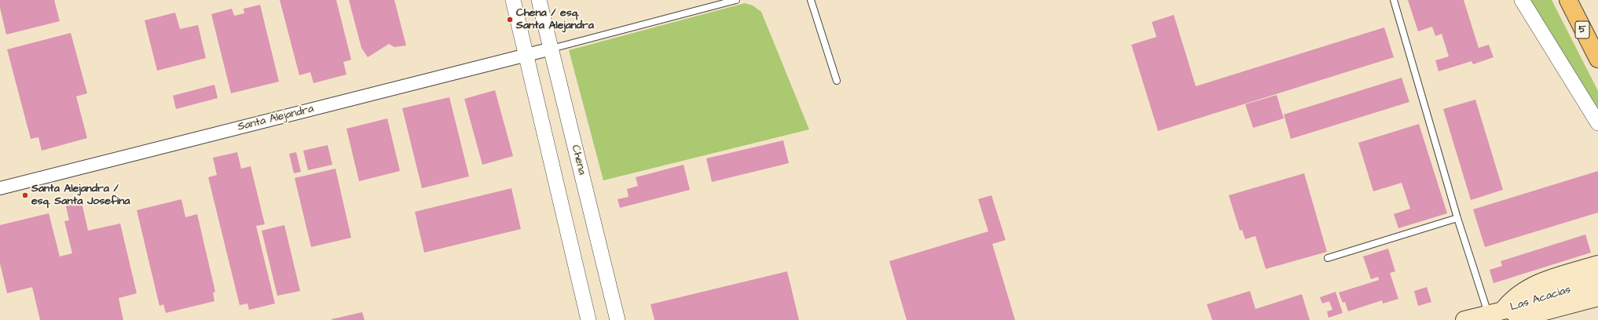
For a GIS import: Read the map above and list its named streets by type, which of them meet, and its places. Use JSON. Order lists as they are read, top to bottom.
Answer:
{
  "streets": {
    "highway": ["5"],
    "main road": ["Las Acacias"],
    "street": ["Santa Alejandra", "Chena"]
  },
  "crossings": [
    ["Santa Alejandra", "Chena"]
  ],
  "places": ["Chena / esq. Santa Alejandra", "Santa Alejandra / esq. Santa Josefina"]
}
